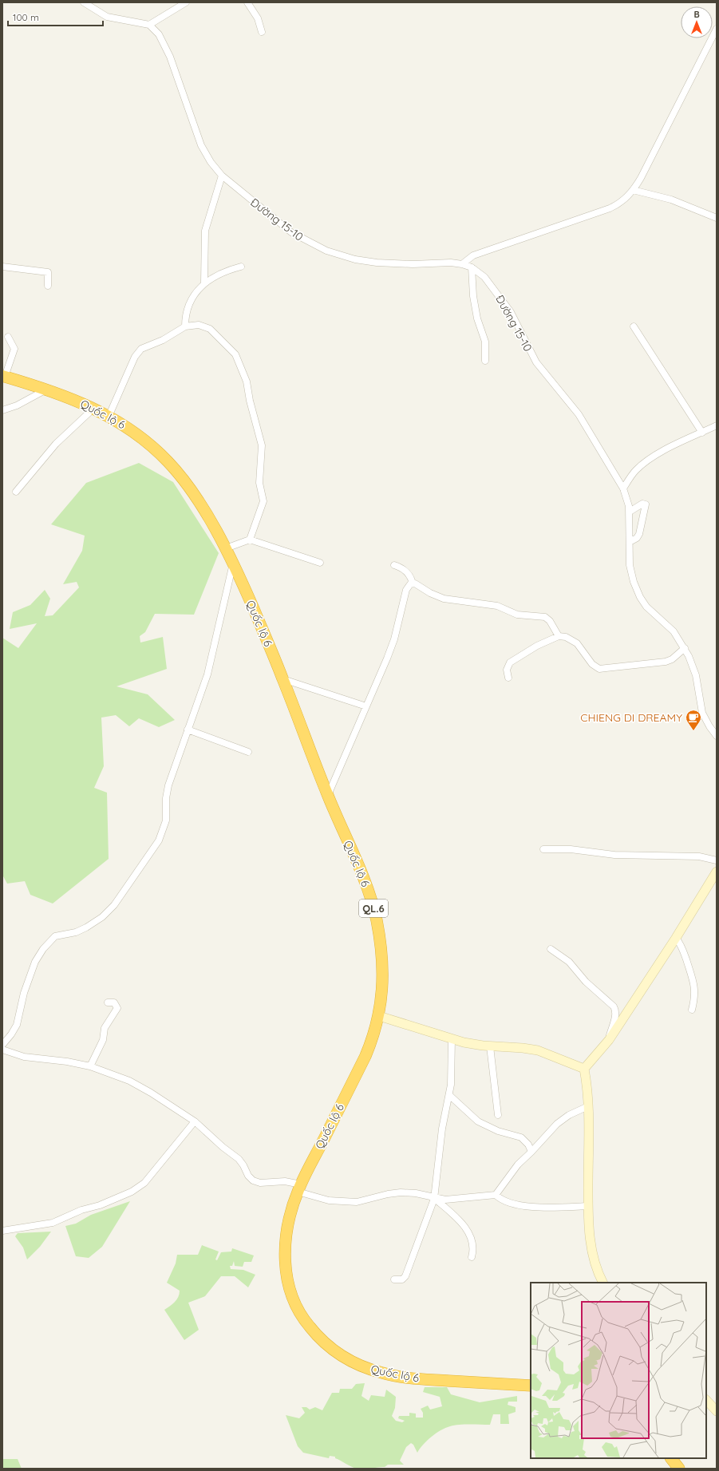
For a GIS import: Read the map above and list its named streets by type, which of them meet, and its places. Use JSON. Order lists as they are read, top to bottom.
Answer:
{
  "streets": {
    "highway": ["Quốc lộ 6", "QL.6"],
    "street": ["Đường 15-10"]
  },
  "places": {
    "cafe": ["CHIENG DI DREAMY"]
  },
  "scale_bar": "100 m",
  "north": "top"
}
